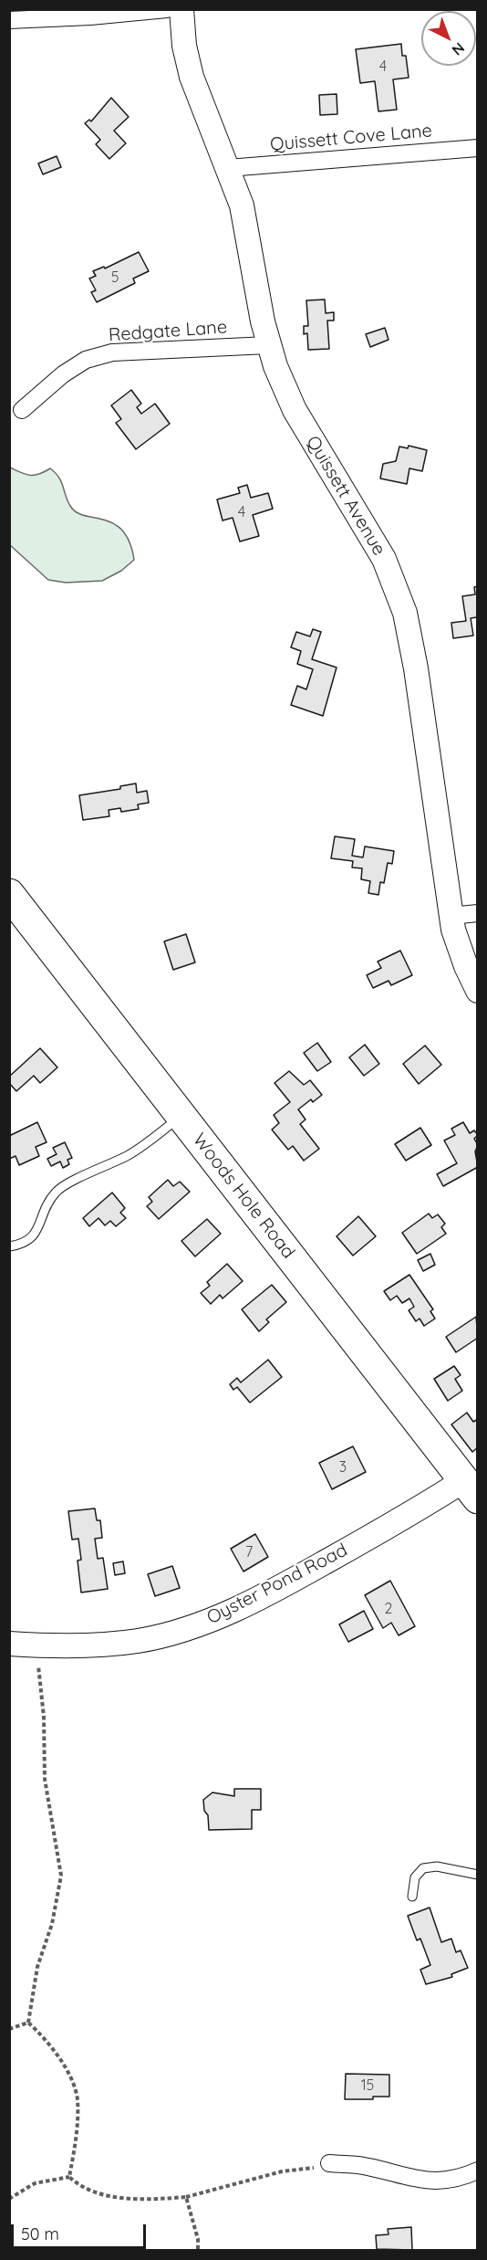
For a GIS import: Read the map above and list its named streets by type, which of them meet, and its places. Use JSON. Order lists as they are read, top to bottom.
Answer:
{
  "streets": {
    "highway": ["Woods Hole Road"],
    "main road": ["Quissett Avenue", "Oyster Pond Road"],
    "street": ["Quissett Cove Lane", "Redgate Lane"]
  },
  "crossings": [
    ["Quissett Cove Lane", "Quissett Avenue"],
    ["Redgate Lane", "Quissett Avenue"],
    ["Woods Hole Road", "Oyster Pond Road"]
  ],
  "house_numbers": [
    "4",
    "5",
    "4",
    "3",
    "7",
    "2",
    "15"
  ],
  "scale_bar": "50 m",
  "north": "bottom right"
}
